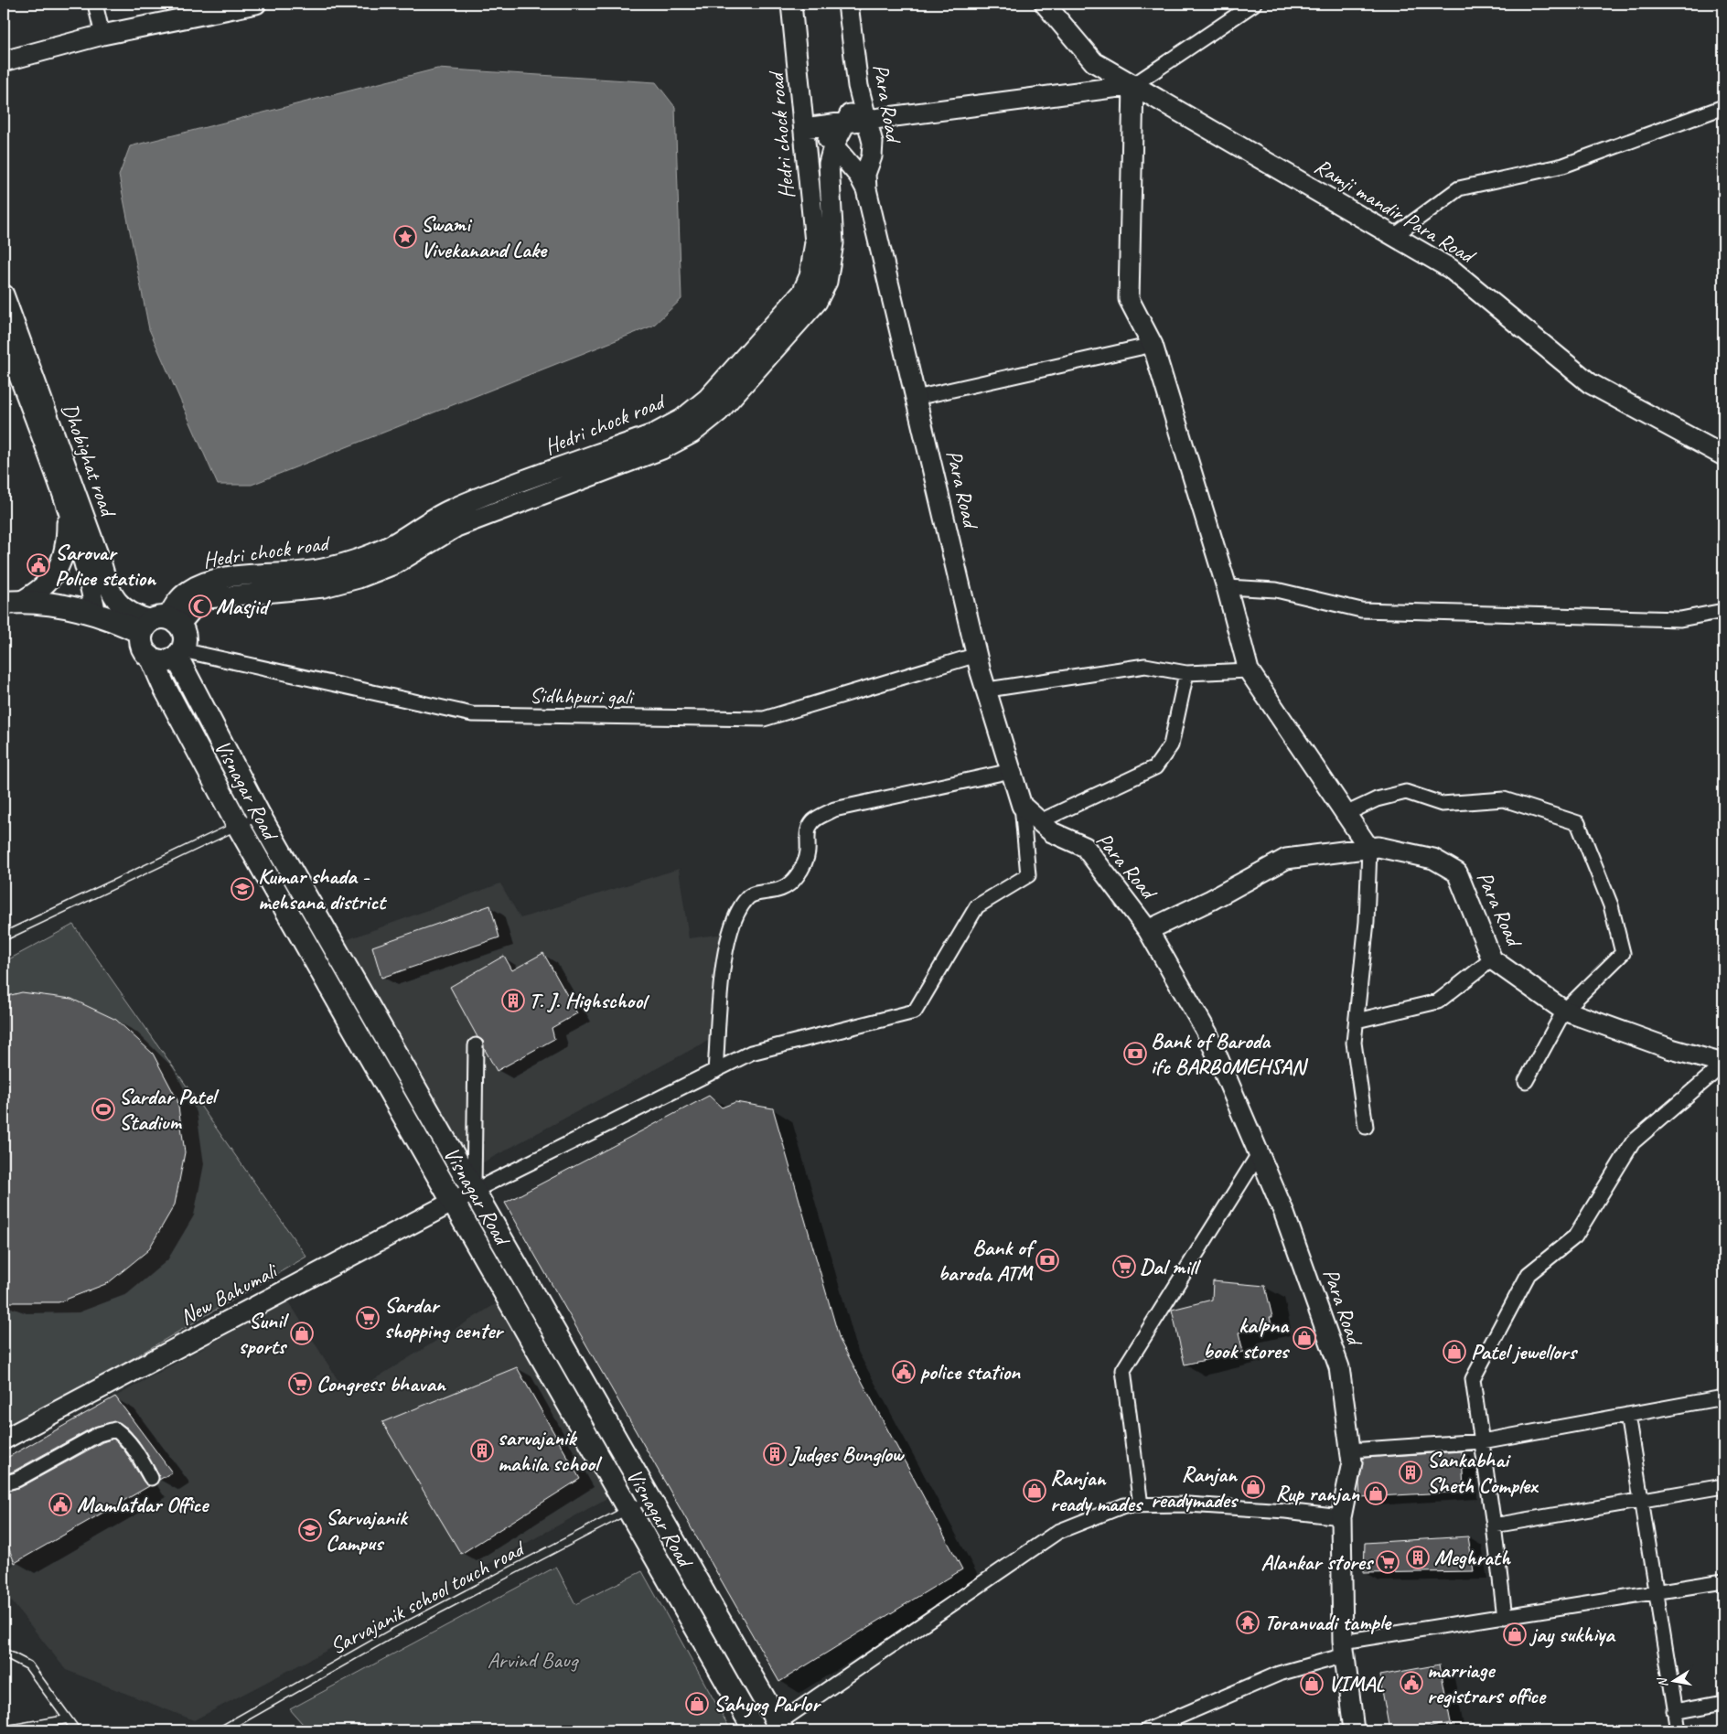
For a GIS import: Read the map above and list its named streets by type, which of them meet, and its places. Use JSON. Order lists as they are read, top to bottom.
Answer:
{
  "streets": {
    "main road": ["Visnagar Road"],
    "street": [
      "Para Road",
      "Hedri chock road",
      "Ramji mandir Para Road",
      "Dhobighat road",
      "Sidhhpuri gali",
      "New Bahumali"
    ],
    "lane": ["Sarvajanik school touch road"]
  },
  "crossings": [
    ["Para Road", "Hedri chock road"],
    ["Para Road", "Sidhhpuri gali"],
    ["Hedri chock road", "Dhobighat road"],
    ["Hedri chock road", "Sidhhpuri gali"],
    ["Hedri chock road", "Visnagar Road"],
    ["Dhobighat road", "Sidhhpuri gali"],
    ["Dhobighat road", "Visnagar Road"],
    ["Sidhhpuri gali", "Visnagar Road"],
    ["Visnagar Road", "New Bahumali"],
    ["Visnagar Road", "Sarvajanik school touch road"]
  ],
  "parks": ["Arvind Baug"],
  "places": {
    "place": ["Swami Vivekanand Lake"],
    "public building": [
      "Sarovar Police station",
      "police station",
      "Mamlatdar Office",
      "marriage registrars office"
    ],
    "mosque": ["Masjid"],
    "school or university": ["Kumar shada - mehsana district", "Sarvajanik Campus"],
    "building": [
      "T. J. Highschool",
      "sarvajanik mahila school",
      "Judges Bunglow",
      "Sankabhai Sheth Complex",
      "Meghrath"
    ],
    "bank": ["Bank of Baroda ifc BARB0MEHSAN", "Bank of baroda ATM"],
    "sports": ["Sardar Patel Stadium"],
    "supermarket": [
      "Dal mill",
      "Sardar shopping center",
      "Congress bhavan",
      "Alankar stores"
    ],
    "shop": [
      "Sunil sports",
      "kalpna book stores",
      "Patel jewellors",
      "Ranjan readymades",
      "Ranjan ready mades",
      "Rup ranjan",
      "jay sukhiya",
      "VIMAL",
      "Sahyog Parlor"
    ],
    "temple": ["Toranvadi tample"]
  },
  "north": "left"
}
